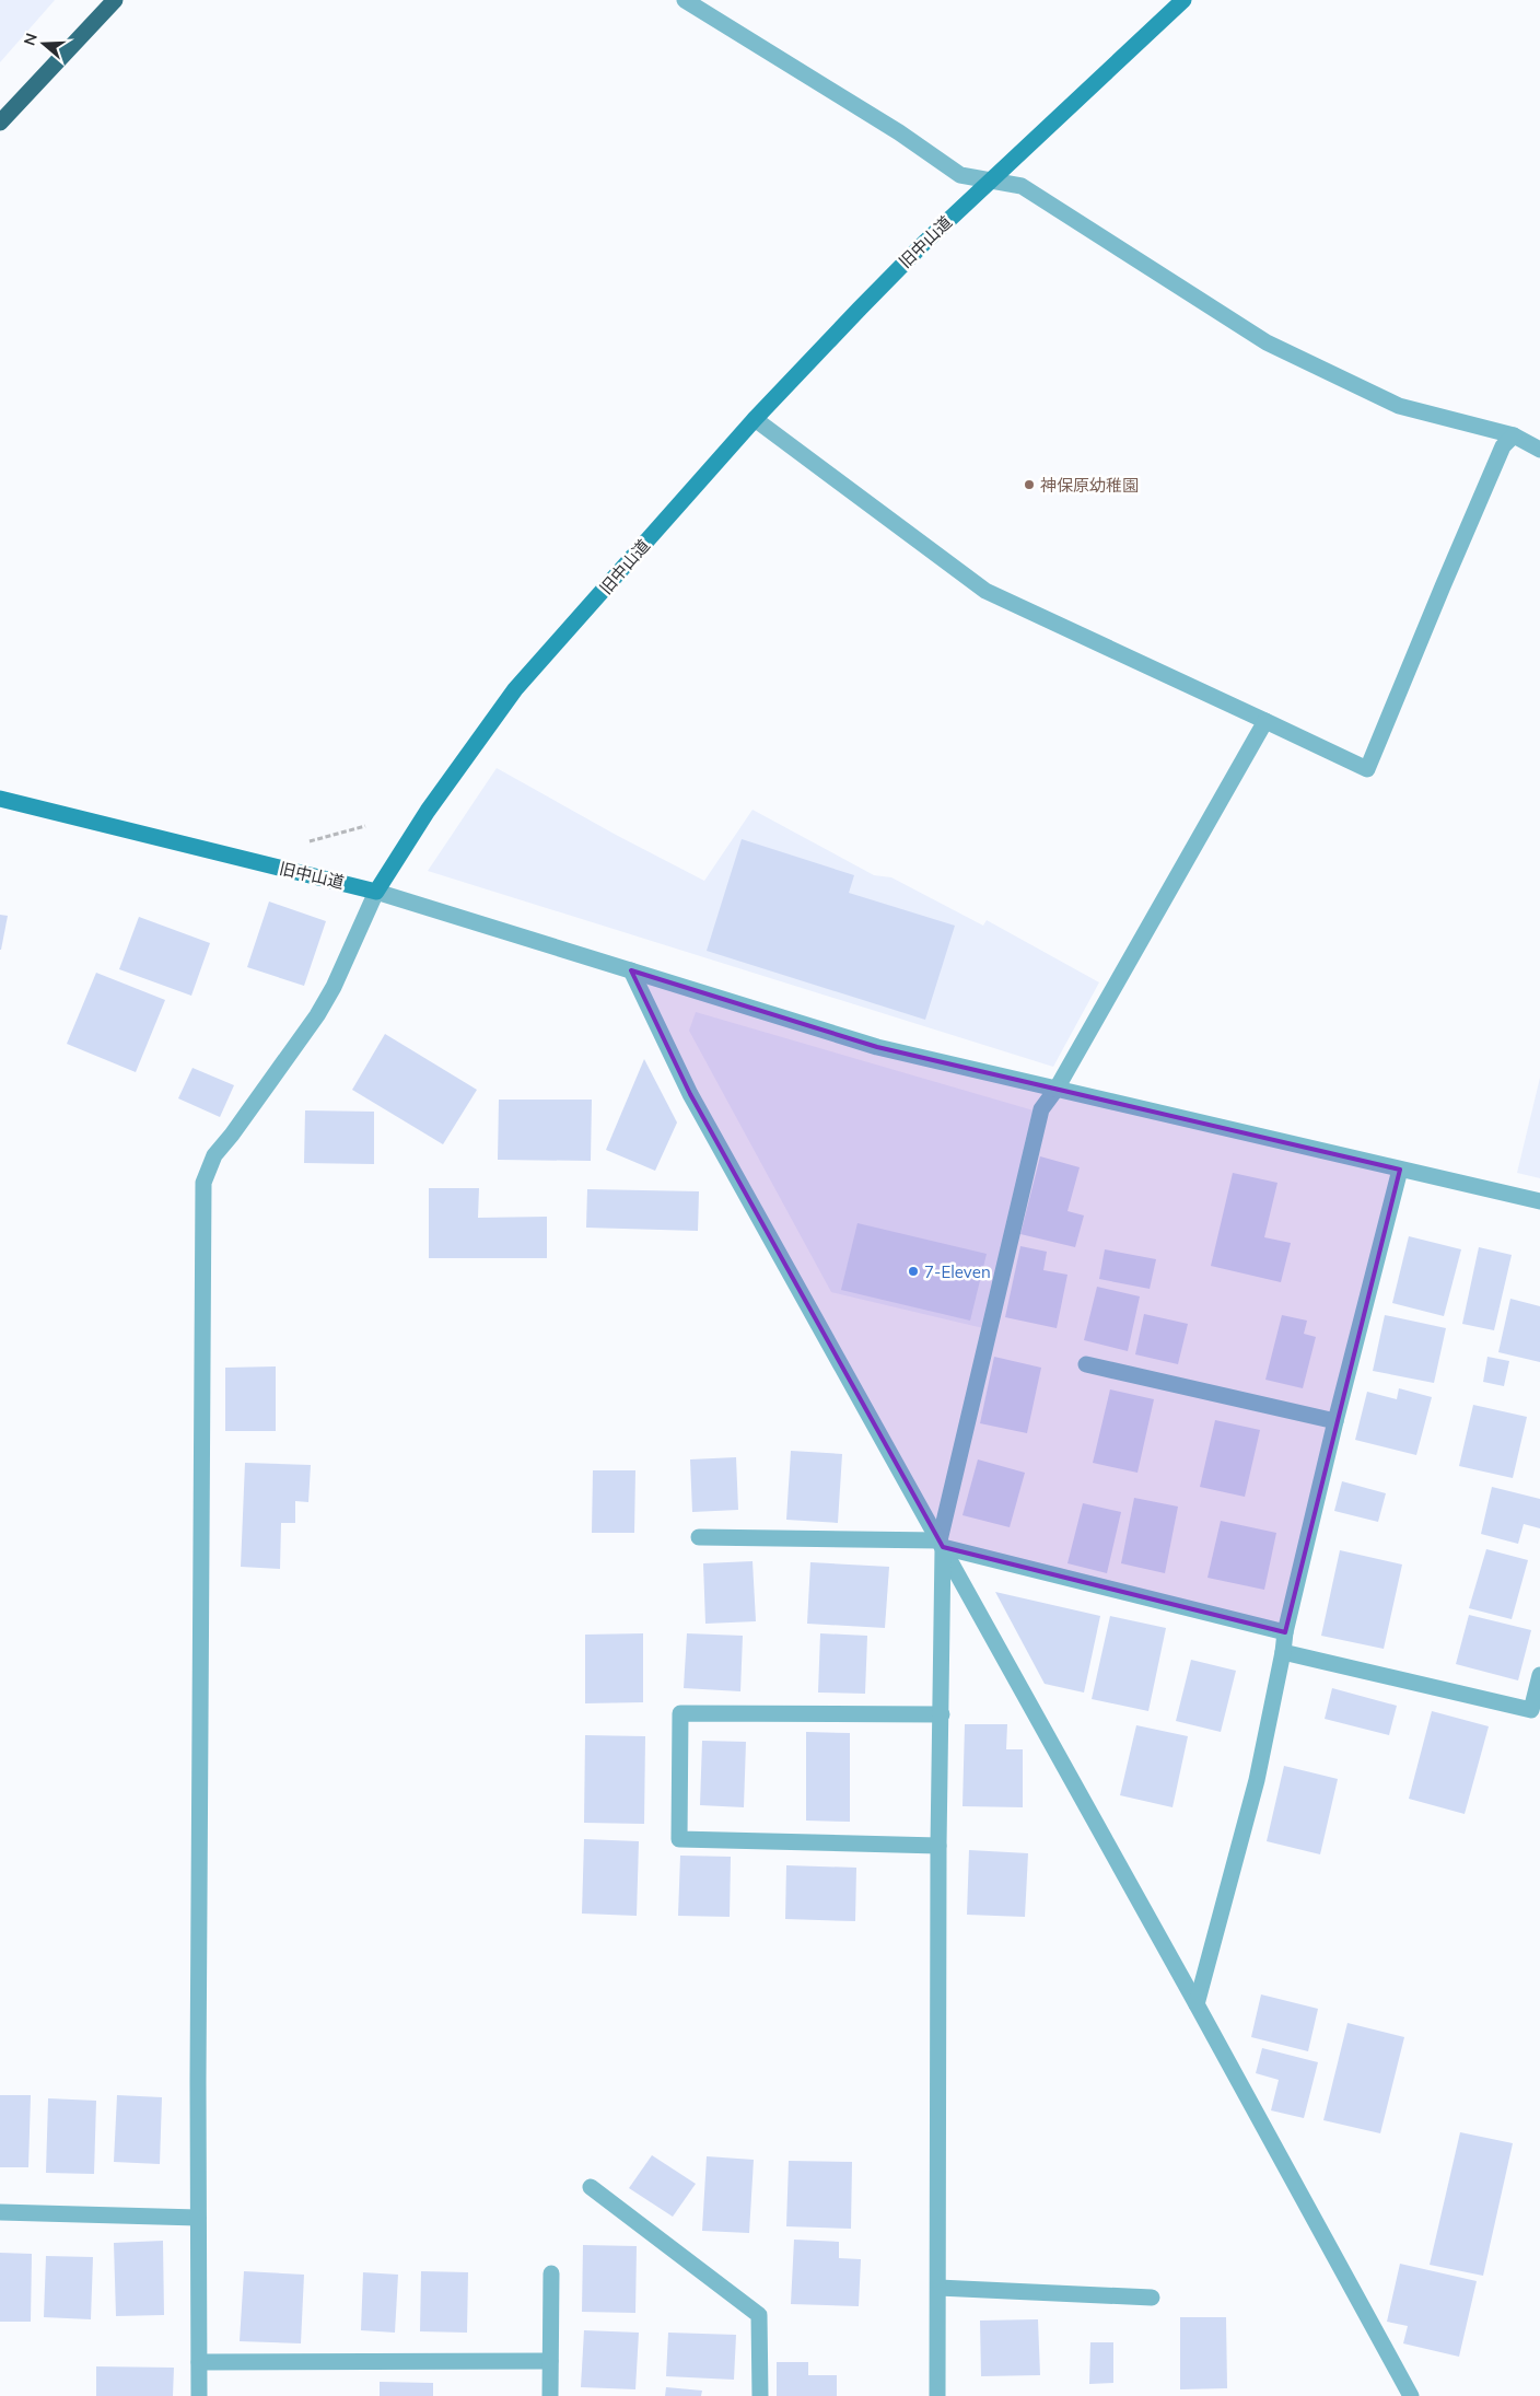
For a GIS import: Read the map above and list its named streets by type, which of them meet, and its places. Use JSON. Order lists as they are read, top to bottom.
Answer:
{
  "streets": {
    "main road": ["旧中山道"]
  },
  "places": ["神保原幼稚園", "7-Eleven"],
  "north": "left"
}
